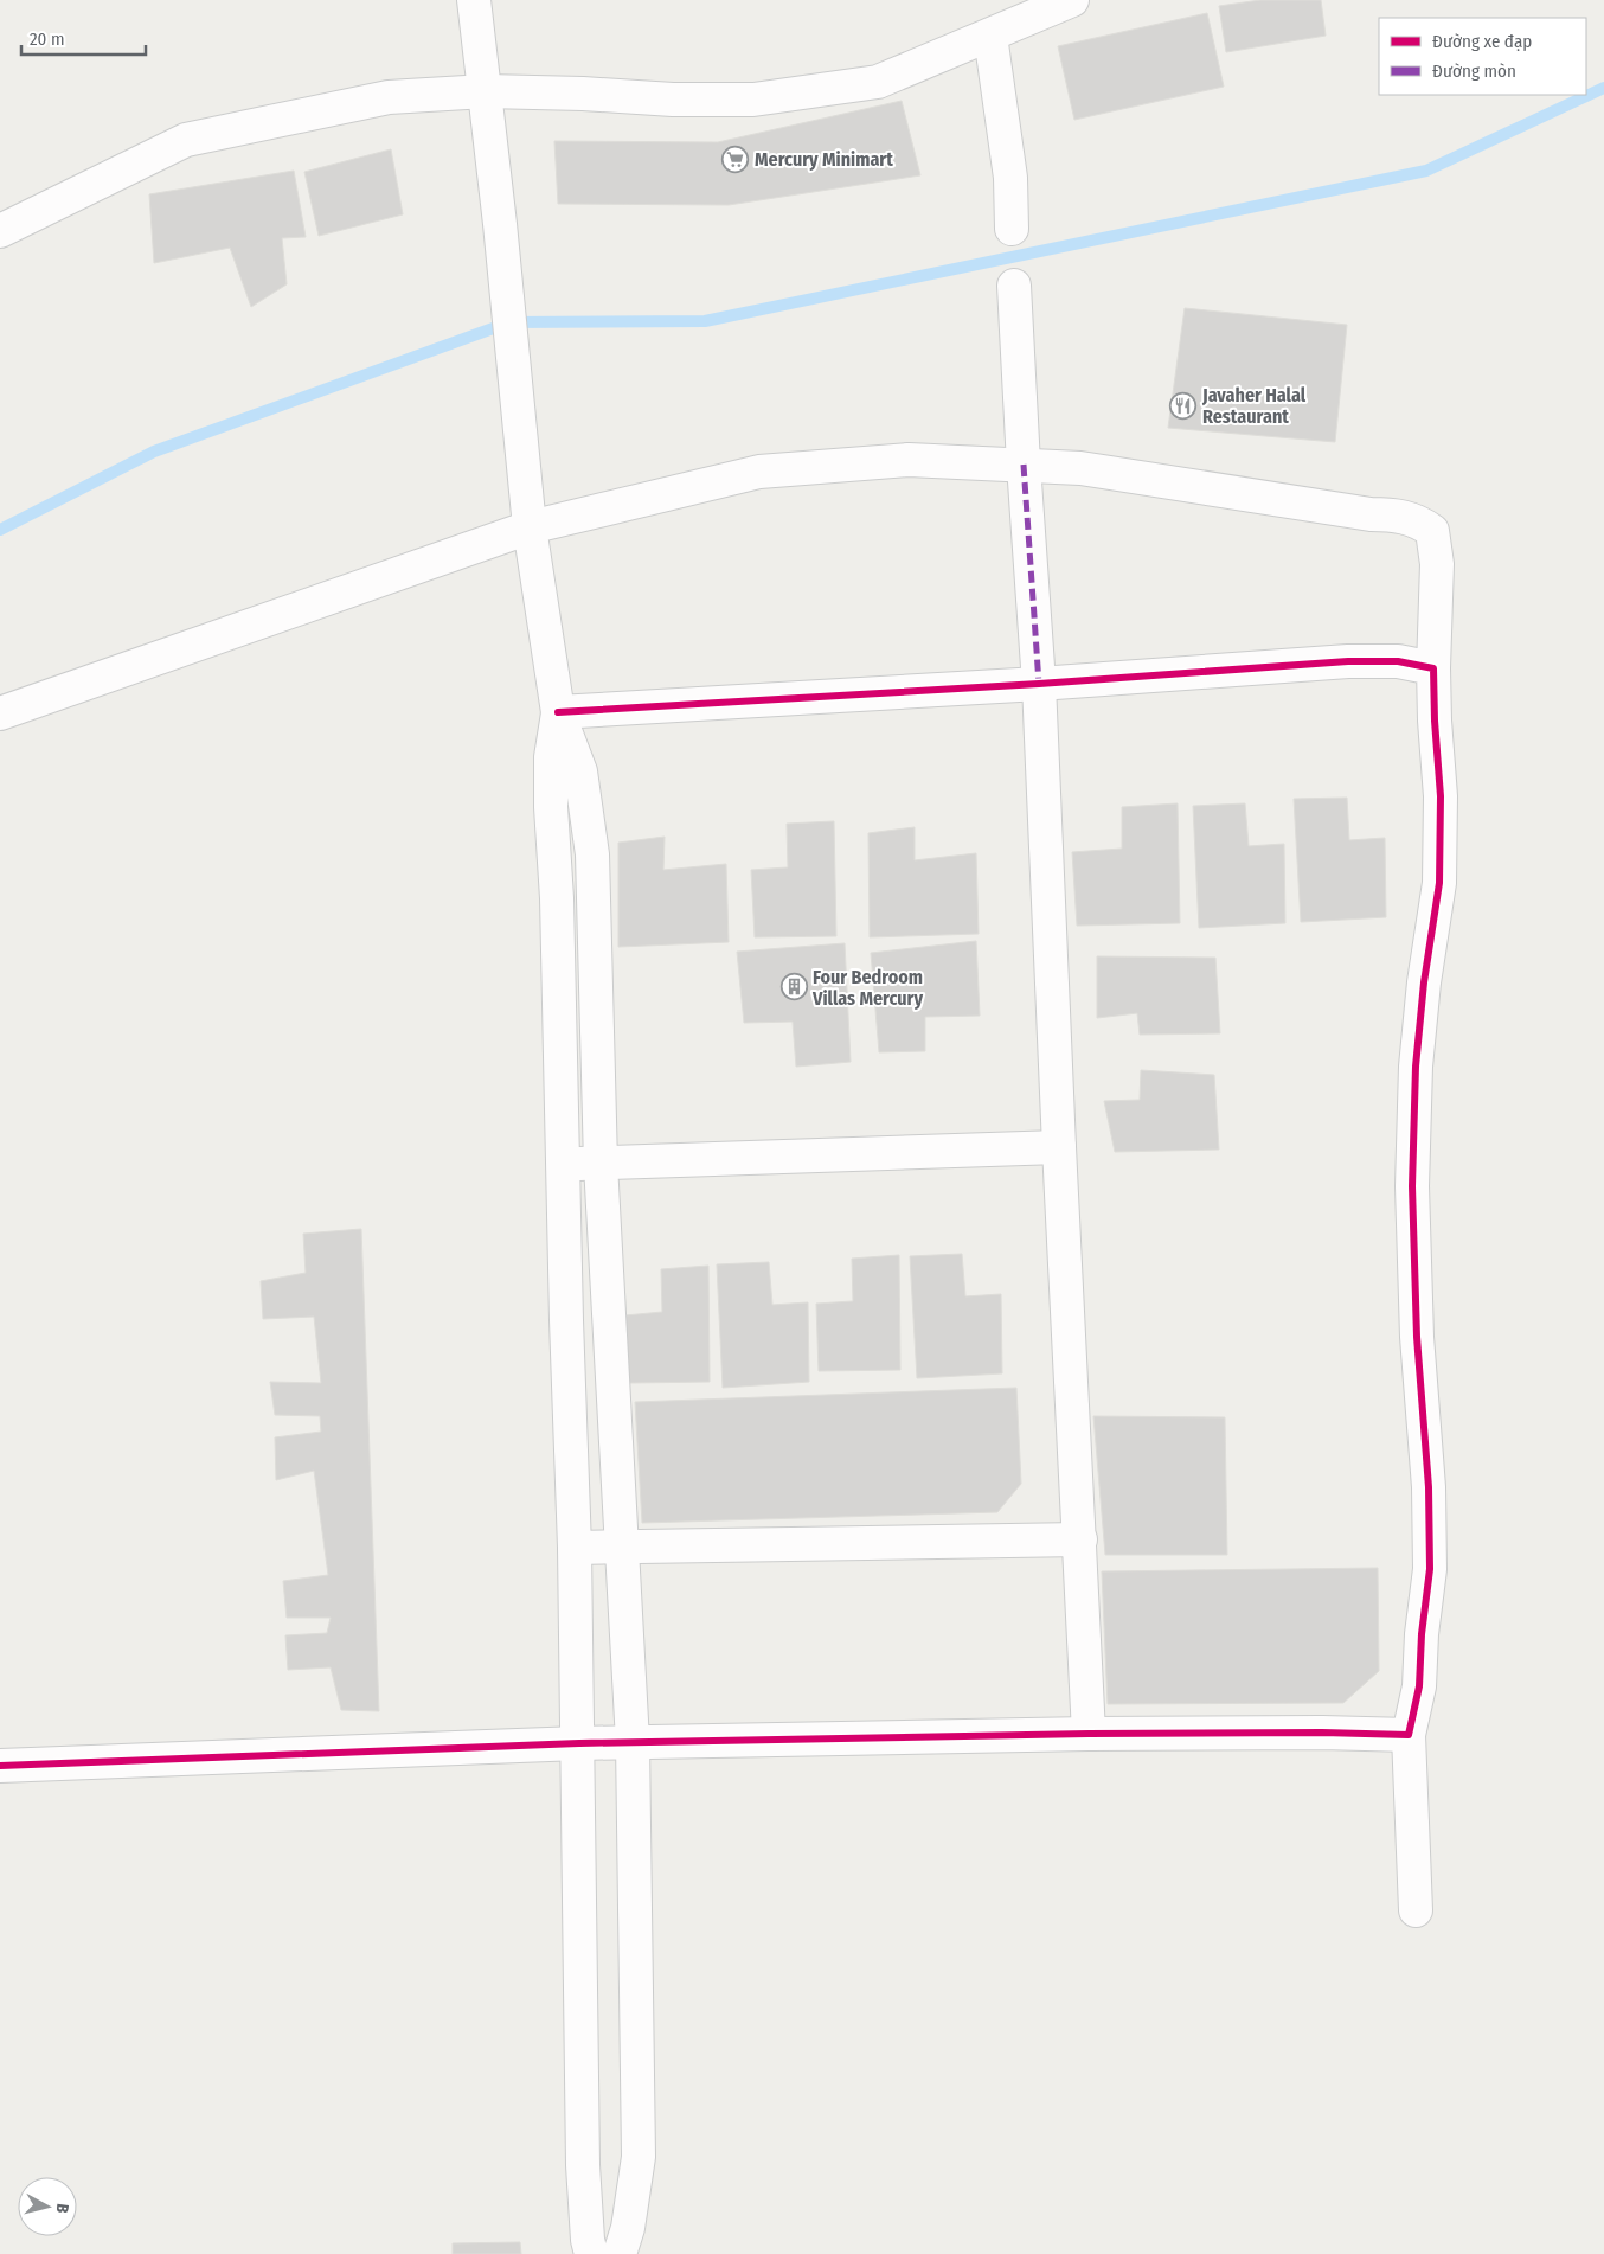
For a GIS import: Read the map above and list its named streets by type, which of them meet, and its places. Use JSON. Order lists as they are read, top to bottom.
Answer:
{
  "places": {
    "supermarket": ["Mercury Minimart"],
    "restaurant": ["Javaher Halal Restaurant"],
    "building": ["Four Bedroom Villas Mercury"]
  },
  "legend": ["Đường xe đạp", "Đường mòn"],
  "scale_bar": "20 m",
  "north": "right"
}
